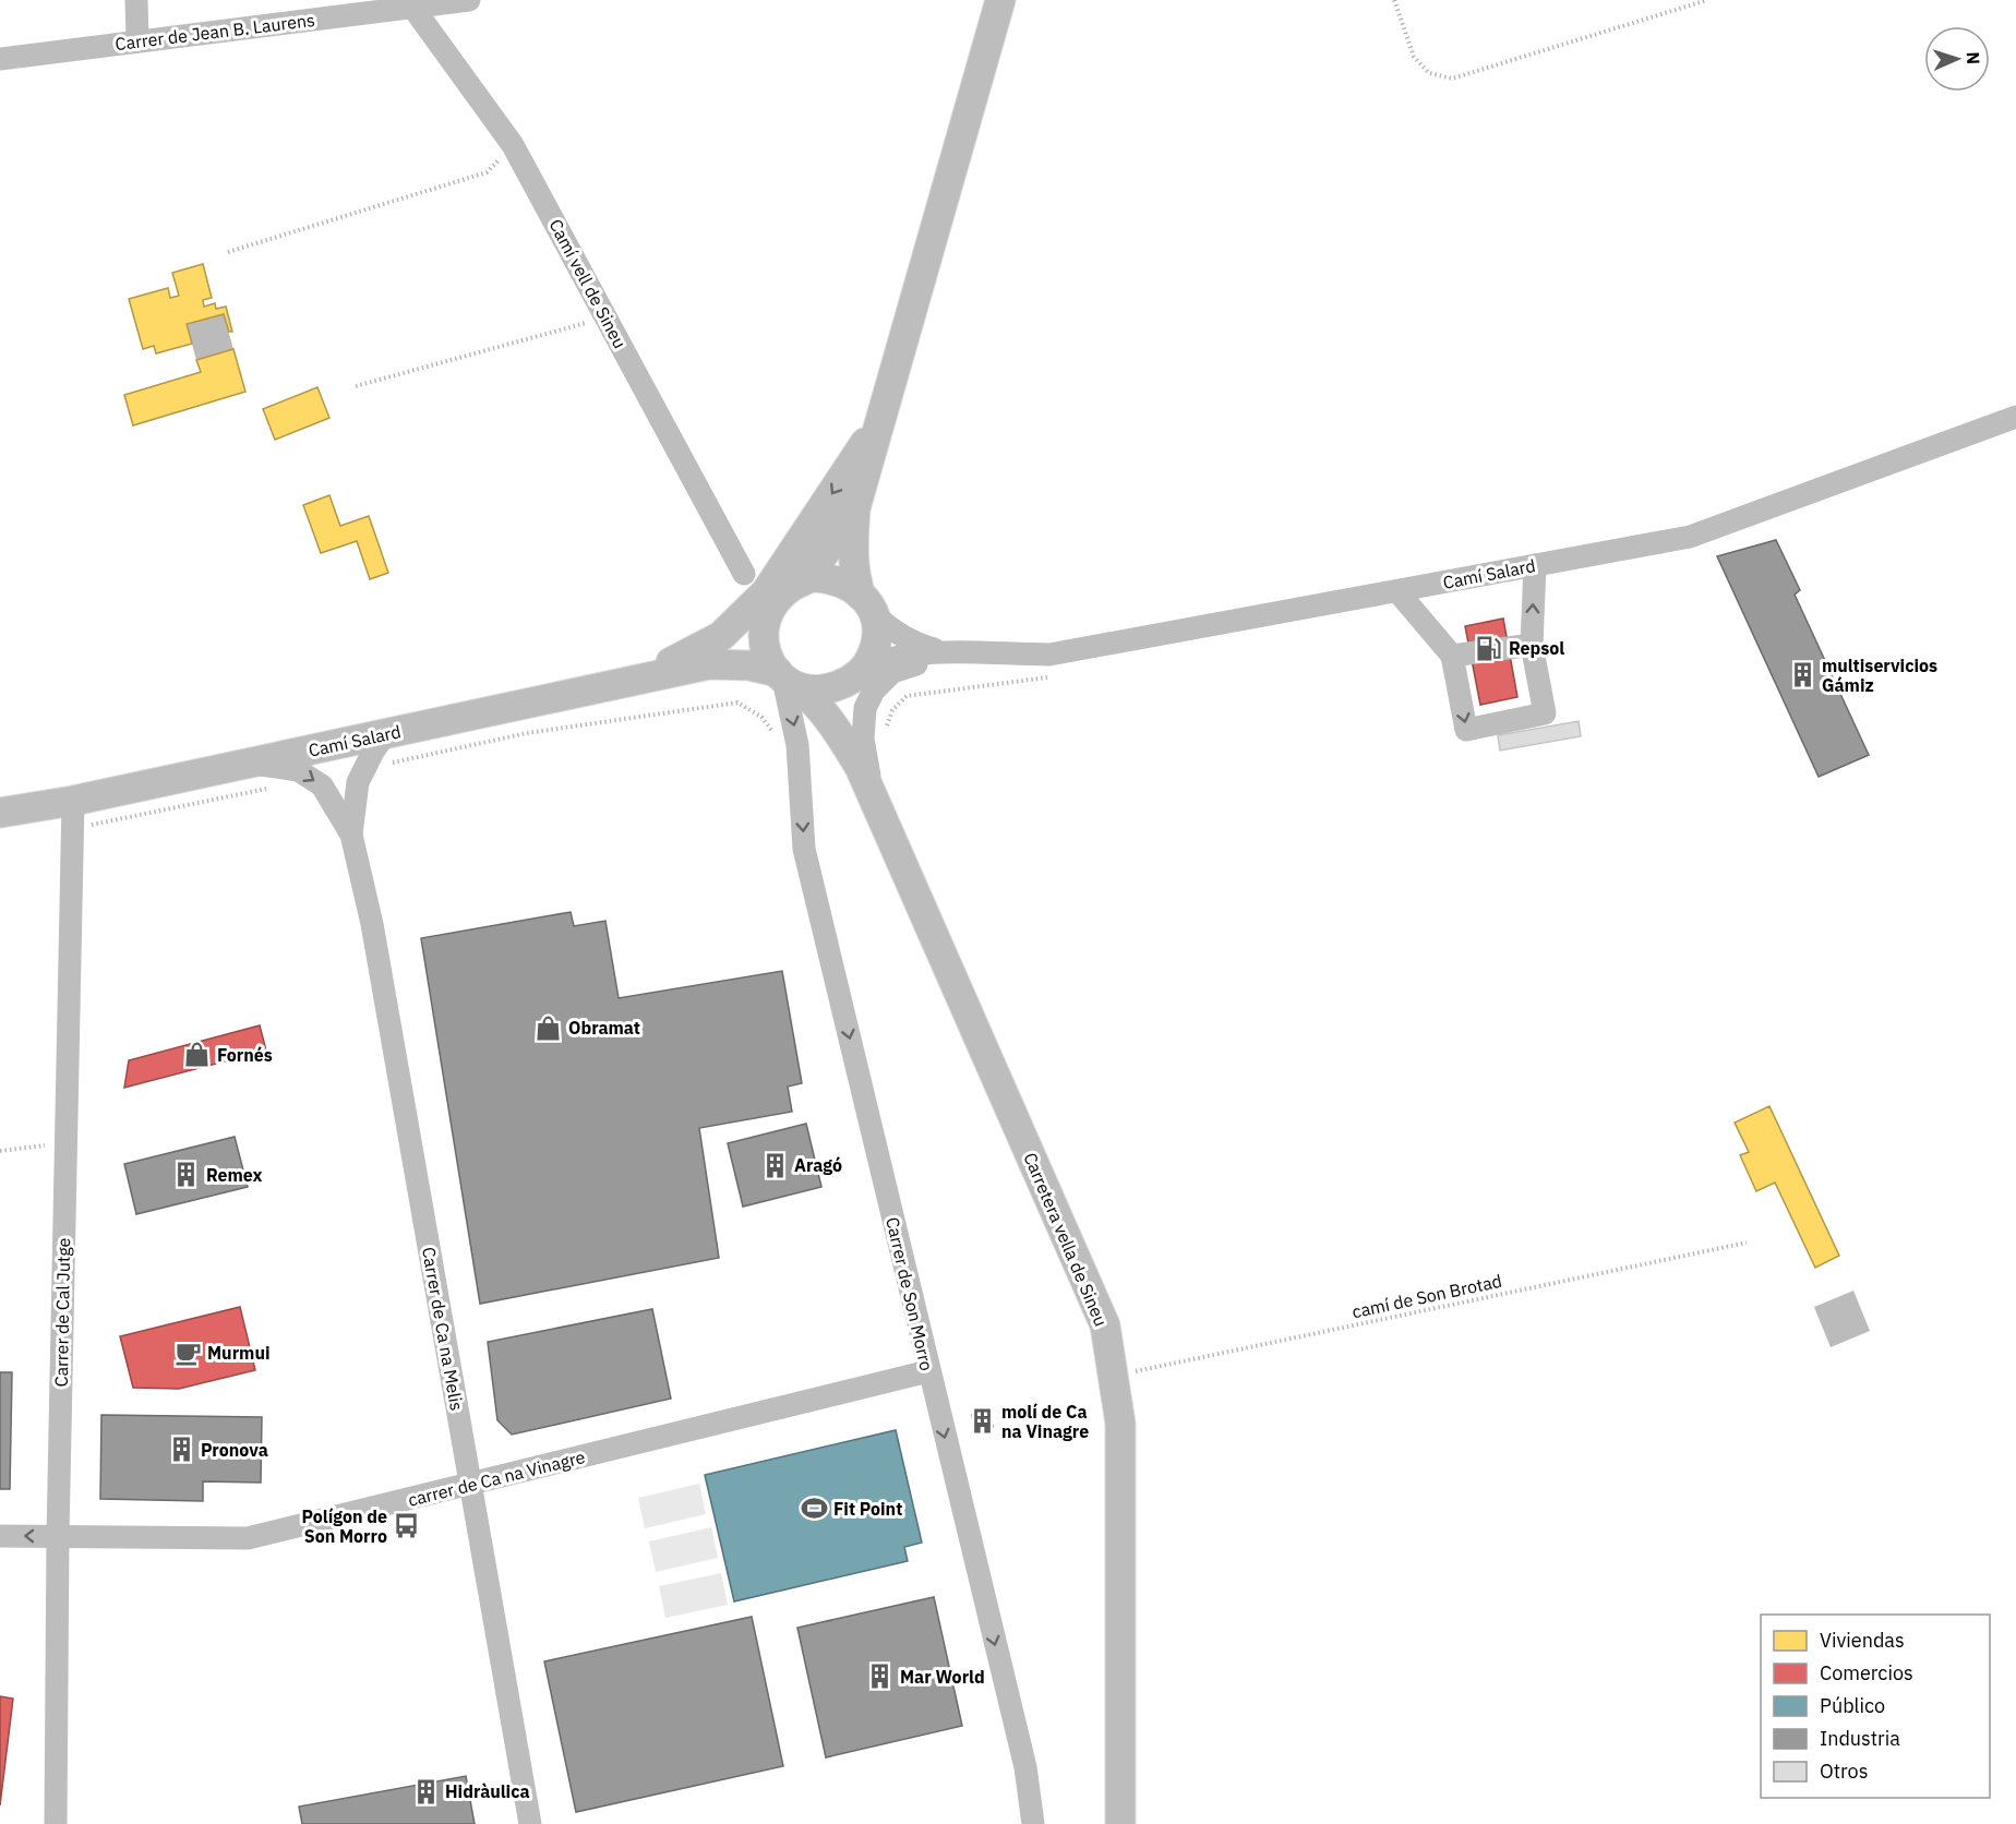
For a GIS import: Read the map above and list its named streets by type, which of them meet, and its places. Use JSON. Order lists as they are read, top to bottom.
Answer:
{
  "streets": {
    "main road": ["Camí Salard", "Carretera vella de Sineu"],
    "street": [
      "Carrer de Jean B. Laurens",
      "Camí vell de Sineu",
      "Carrer de Son Morro",
      "Carrer de Cal Jutge",
      "Carrer de Ca na Melis",
      "carrer de Ca na Vinagre"
    ],
    "path": ["camí de Son Brotad"]
  },
  "crossings": [
    ["Carrer de Jean B. Laurens", "Camí vell de Sineu"],
    ["Camí Salard", "Carretera vella de Sineu"],
    ["Camí Salard", "Carrer de Son Morro"],
    ["Camí Salard", "Carrer de Cal Jutge"],
    ["Camí Salard", "Carrer de Ca na Melis"],
    ["Carretera vella de Sineu", "Carrer de Son Morro"],
    ["Carretera vella de Sineu", "camí de Son Brotad"],
    ["Carrer de Son Morro", "carrer de Ca na Vinagre"],
    ["Carrer de Cal Jutge", "carrer de Ca na Vinagre"],
    ["Carrer de Ca na Melis", "carrer de Ca na Vinagre"]
  ],
  "one_way": ["Carrer de Son Morro"],
  "places": {
    "fuel station": ["Repsol"],
    "building": [
      "multiservicios Gámiz",
      "Aragó",
      "Remex",
      "molí de Ca na Vinagre",
      "Pronova",
      "Mar World",
      "Hidràulica"
    ],
    "shop": ["Obramat", "Fornés"],
    "cafe": ["Murmui"],
    "sports": ["Fit Point"],
    "bus stop": ["Polígon de Son Morro"]
  },
  "legend": [
    "Viviendas",
    "Comercios",
    "Público",
    "Industria",
    "Otros"
  ],
  "north": "right"
}
